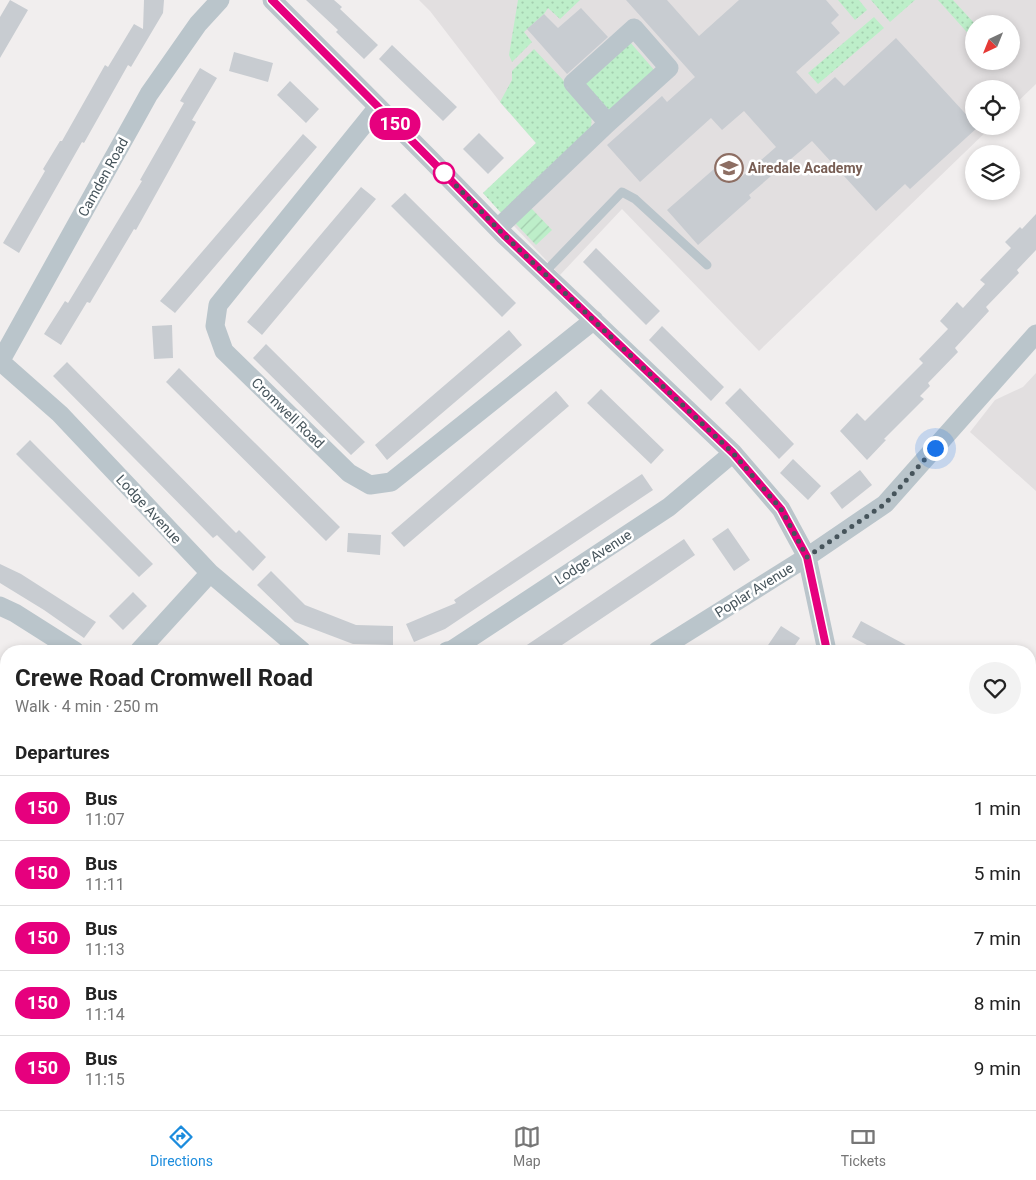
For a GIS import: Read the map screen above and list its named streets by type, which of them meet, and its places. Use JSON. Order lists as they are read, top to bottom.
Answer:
{
  "streets": {
    "street": [
      "Camden Road",
      "Cromwell Road",
      "Lodge Avenue",
      "Poplar Avenue"
    ]
  },
  "crossings": [
    ["Camden Road", "Lodge Avenue"]
  ],
  "places": {
    "school or university": ["Airedale Academy"]
  },
  "lines": ["bus line 150"],
  "north": "bottom left",
  "page": {
    "on_map": "150",
    "heading": [
      ["Crewe Road Cromwell Road", "Walk · 4 min · 250 m"],
      "Departures"
    ],
    "list": [
      {
        "mark": "150",
        "name": "Bus",
        "note": "11:07",
        "value": "1 min"
      },
      {
        "mark": "150",
        "name": "Bus",
        "note": "11:11",
        "value": "5 min"
      },
      {
        "mark": "150",
        "name": "Bus",
        "note": "11:13",
        "value": "7 min"
      },
      {
        "mark": "150",
        "name": "Bus",
        "note": "11:14",
        "value": "8 min"
      },
      {
        "mark": "150",
        "name": "Bus",
        "note": "11:15",
        "value": "9 min"
      }
    ],
    "tabs": ["Directions", "Map", "Tickets"]
  }
}
